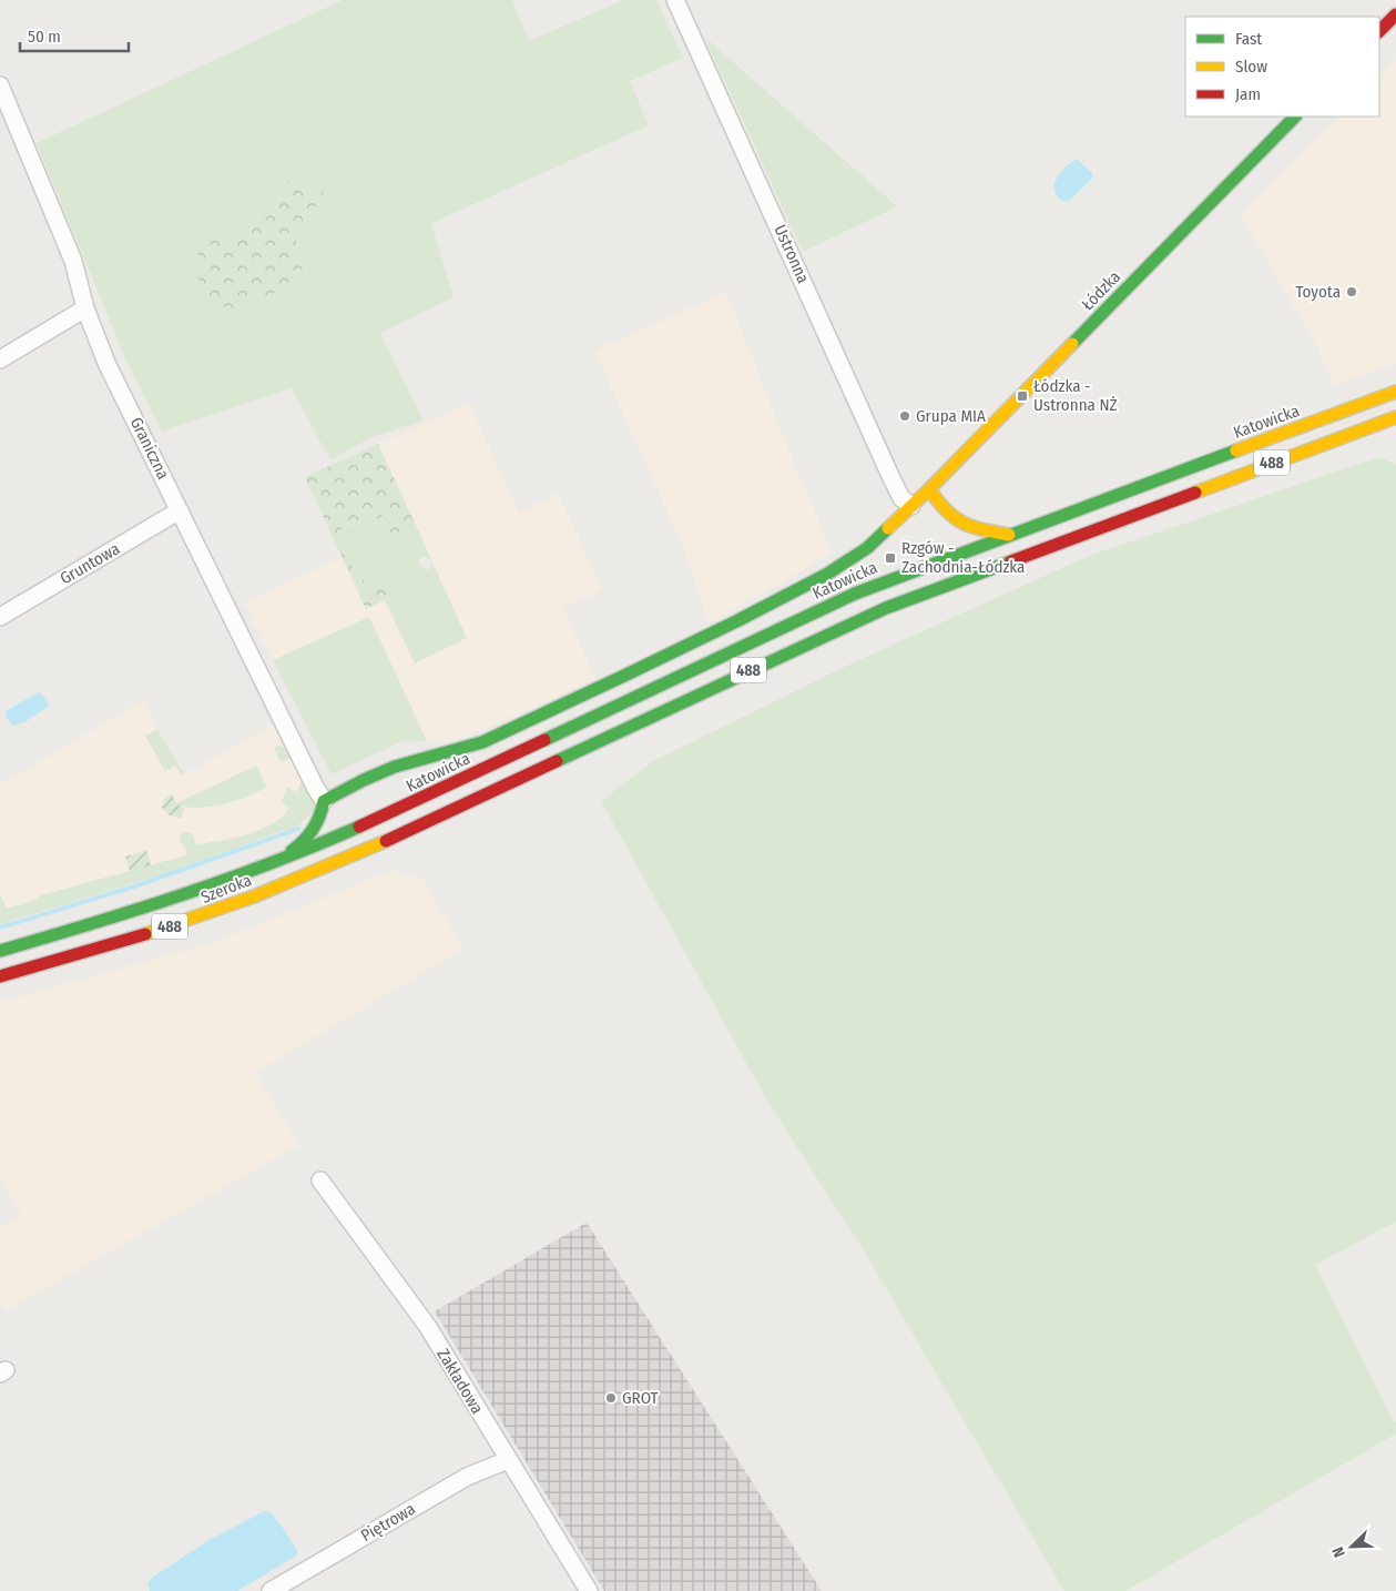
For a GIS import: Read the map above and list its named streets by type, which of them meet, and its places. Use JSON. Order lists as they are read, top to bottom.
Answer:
{
  "streets": {
    "main road": [
      "Łódzka",
      "Katowicka",
      "488",
      "Szeroka"
    ],
    "street": [
      "Ustronna",
      "Graniczna",
      "Gruntowa",
      "Zakładowa",
      "Piętrowa"
    ]
  },
  "crossings": [
    ["Ustronna", "Łódzka"],
    ["Łódzka", "Graniczna"],
    ["Katowicka", "Szeroka"],
    ["Graniczna", "Gruntowa"],
    ["Zakładowa", "Piętrowa"]
  ],
  "places": {
    "other": ["Toyota", "Grupa MIA", "GROT"],
    "transit": ["Łódzka - Ustronna NŻ", "Rzgów - Zachodnia-Łódzka"]
  },
  "legend": ["Fast", "Slow", "Jam"],
  "scale_bar": "50 m",
  "north": "bottom left"
}
